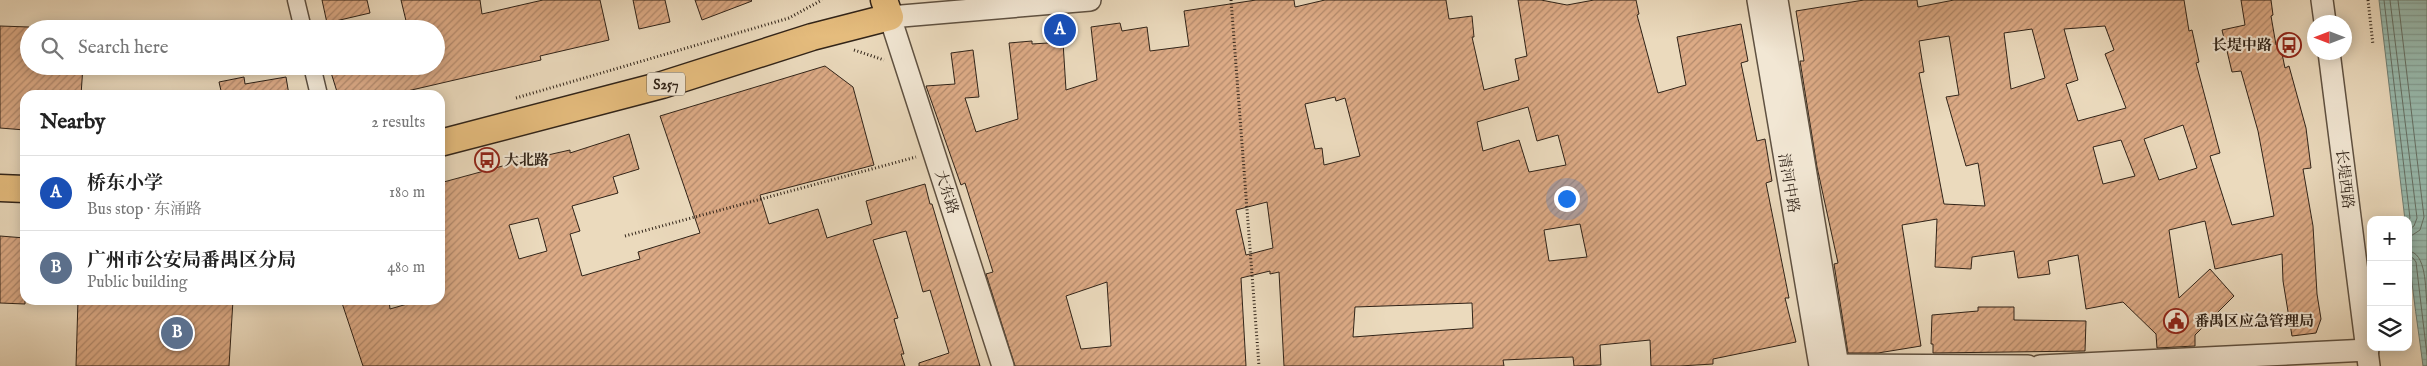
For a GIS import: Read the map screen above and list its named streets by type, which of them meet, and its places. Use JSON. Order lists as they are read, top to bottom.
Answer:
{
  "streets": {
    "main road": ["S257"],
    "street": ["长堤西路", "清河中路", "大东路"]
  },
  "crossings": [
    ["S257", "大东路"]
  ],
  "places": {
    "bus stop": ["长堤中路", "大北路"],
    "public building": ["番禺区应急管理局"]
  },
  "north": "left",
  "page": {
    "pins": ["A", "B"],
    "search": "Search here",
    "heading": ["Nearby", "2 results"],
    "list": [
      {
        "mark": "A",
        "name": "桥东小学",
        "note": "Bus stop · 东涌路",
        "value": "180 m"
      },
      {
        "mark": "B",
        "name": "广州市公安局番禺区分局",
        "note": "Public building",
        "value": "480 m"
      }
    ],
    "map_buttons": ["+", "−"]
  }
}
